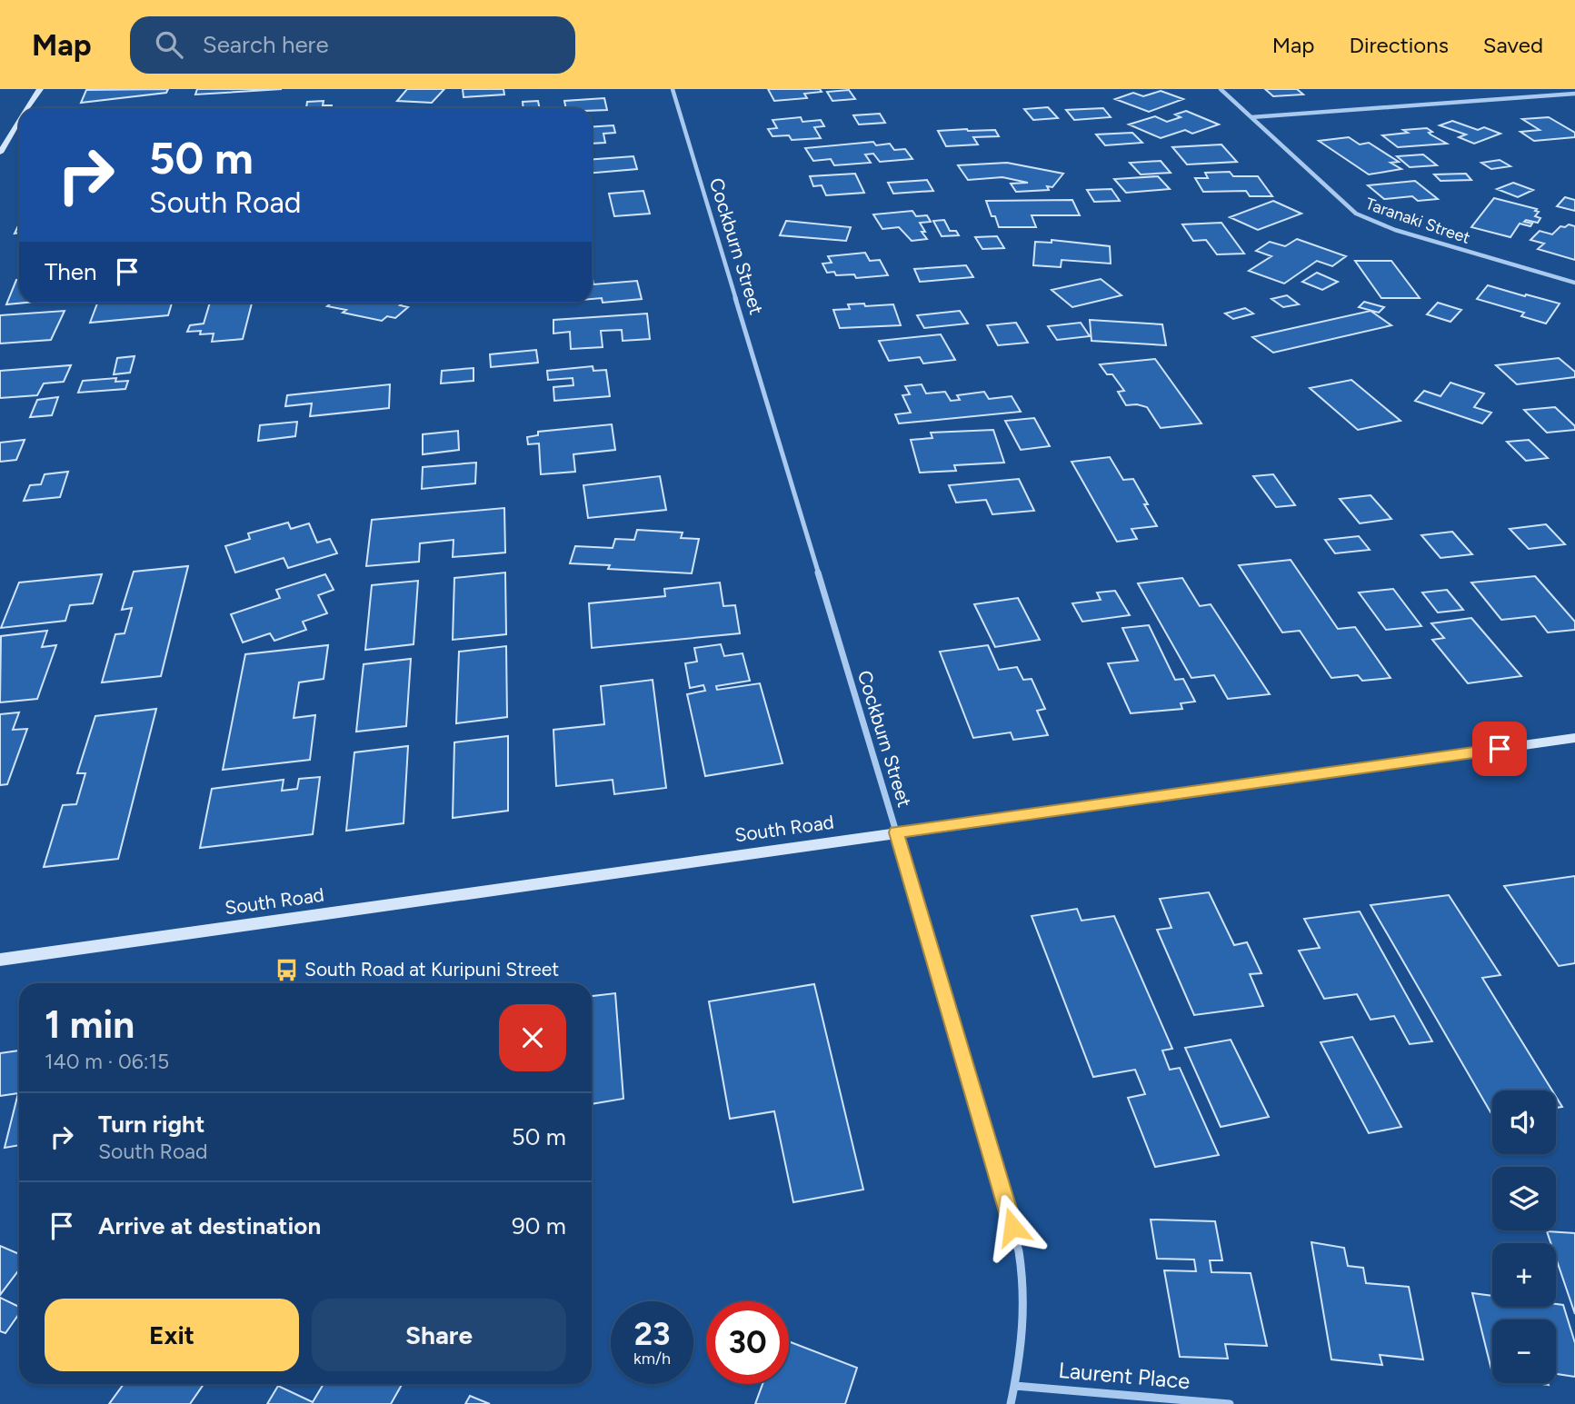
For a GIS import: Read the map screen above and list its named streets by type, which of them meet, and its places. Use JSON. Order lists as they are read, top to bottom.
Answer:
{
  "streets": {
    "street": [
      "Taranaki Street",
      "Cockburn Street",
      "South Road",
      "Laurent Place"
    ]
  },
  "crossings": [
    ["Cockburn Street", "South Road"],
    ["Cockburn Street", "Laurent Place"]
  ],
  "places": {
    "bus stop": ["South Road at Kuripuni Street"]
  },
  "page": {
    "header": "Map",
    "search": "Search here",
    "nav": ["Map", "Directions", "Saved"],
    "turn": ["50 m", "South Road"],
    "then": "Then",
    "heading": ["1 min", "140 m · 06:15"],
    "map_buttons": ["+", "−"],
    "list": [
      {
        "name": "Turn right",
        "note": "South Road",
        "value": "50 m"
      },
      {
        "name": "Arrive at destination",
        "value": "90 m"
      }
    ],
    "buttons": ["Exit", "Share"],
    "speed": "23 km/h",
    "limit": "30"
  }
}
